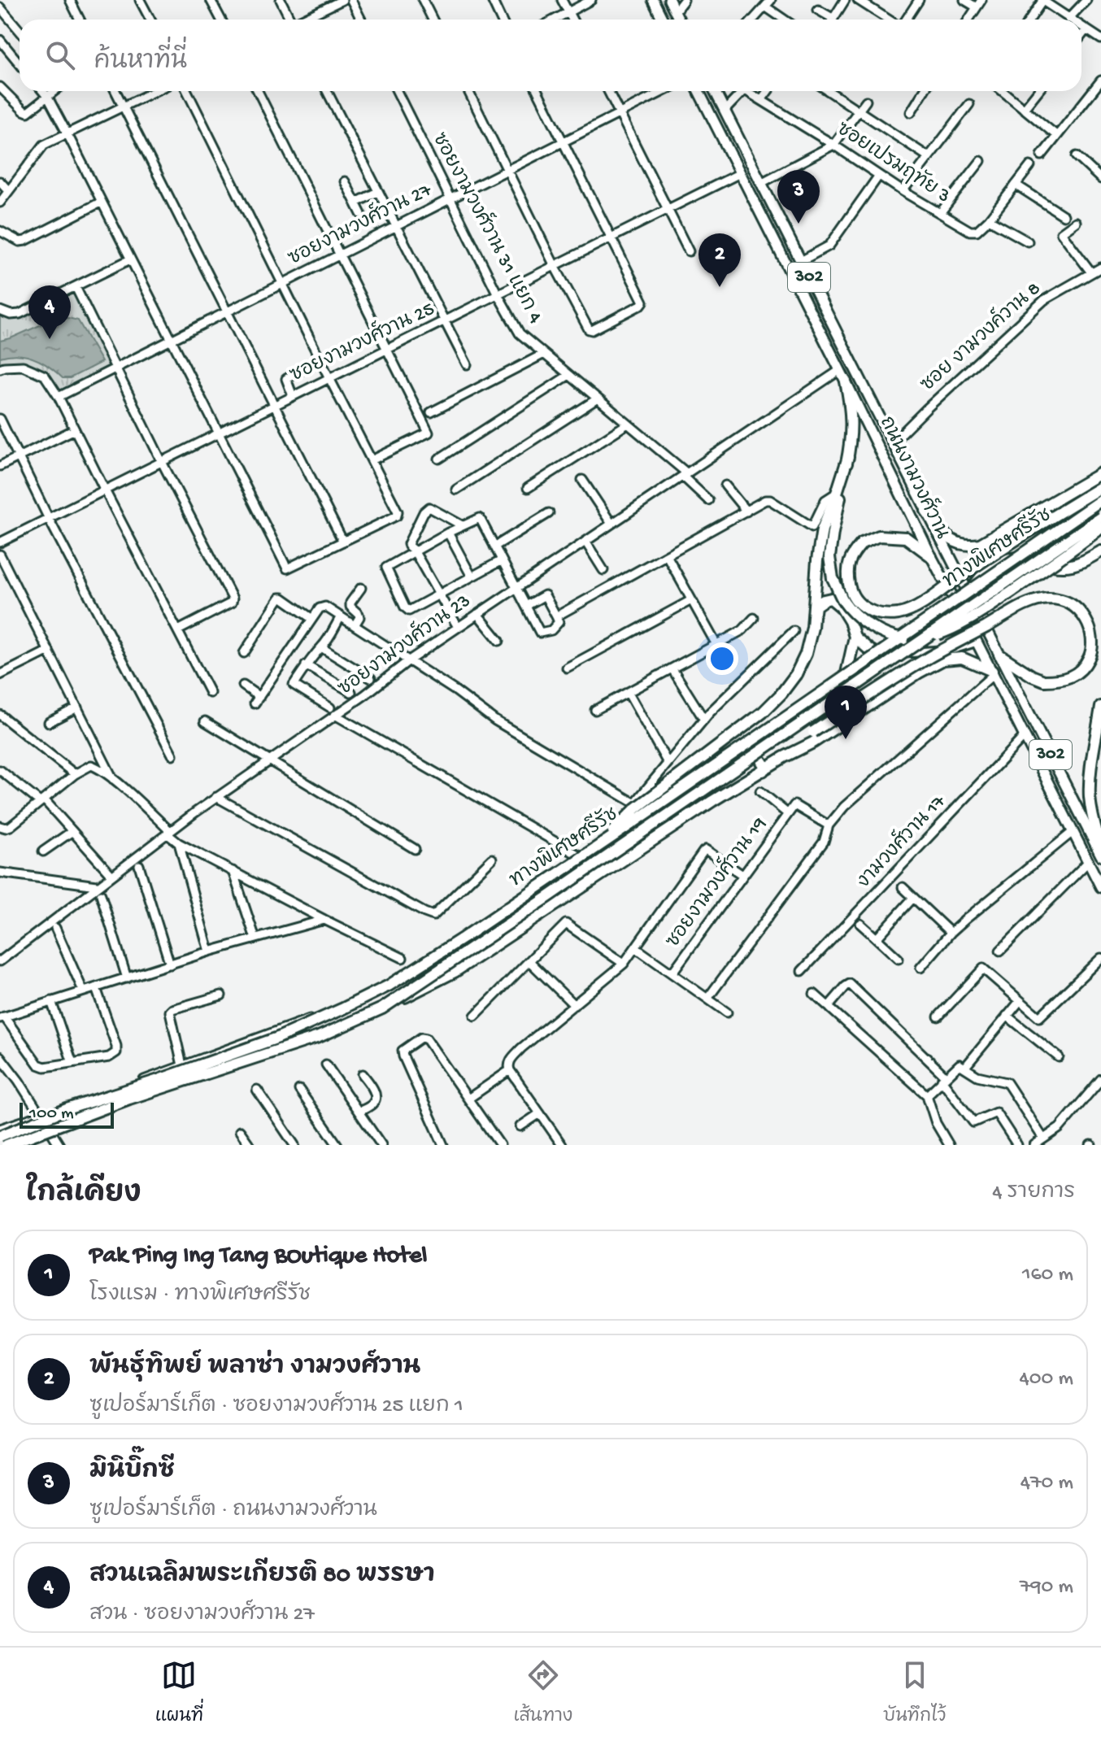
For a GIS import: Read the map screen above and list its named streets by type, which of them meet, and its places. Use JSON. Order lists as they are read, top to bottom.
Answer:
{
  "streets": {
    "highway": ["ทางพิเศษศรีรัช"],
    "main road": ["302", "ถนนงามวงศ์วาน"],
    "street": [
      "ซอยเปรมฤทัย 3",
      "ซอยงามวงศ์วาน 27",
      "ซอยงามวงศ์วาน 31 แยก 4",
      "ซอย งามวงค์วาน 8",
      "ซอยงามวงศ์วาน 25",
      "ซอยงามวงศ์วาน 23",
      "งามวงศ์วาน 17",
      "ซอยงามวงศ์วาน 19"
    ]
  },
  "crossings": [
    ["ซอยงามวงศ์วาน 27", "ซอยงามวงศ์วาน 31 แยก 4"],
    ["ซอยงามวงศ์วาน 31 แยก 4", "ซอยงามวงศ์วาน 25"],
    ["ซอยงามวงศ์วาน 31 แยก 4", "ซอยงามวงศ์วาน 23"],
    ["ซอย งามวงค์วาน 8", "ถนนงามวงศ์วาน"],
    ["ซอยงามวงศ์วาน 25", "ถนนงามวงศ์วาน"],
    ["ถนนงามวงศ์วาน", "ซอยงามวงศ์วาน 23"],
    ["ถนนงามวงศ์วาน", "งามวงศ์วาน 17"]
  ],
  "scale_bar": "100 m",
  "page": {
    "search": "ค้นหาที่นี่",
    "pins": [
      "3",
      "2",
      "4",
      "1"
    ],
    "scale": "100 m",
    "heading": ["ใกล้เคียง", "4 รายการ"],
    "list": [
      {
        "mark": "1",
        "name": "Pak Ping Ing Tang BOutique Hotel",
        "note": "โรงแรม · ทางพิเศษศรีรัช",
        "value": "160 m"
      },
      {
        "mark": "2",
        "name": "พันธุ์ทิพย์ พลาซ่า งามวงศ์วาน",
        "note": "ซูเปอร์มาร์เก็ต · ซอยงามวงศ์วาน 25 แยก 1",
        "value": "400 m"
      },
      {
        "mark": "3",
        "name": "มินิบิ๊กซี",
        "note": "ซูเปอร์มาร์เก็ต · ถนนงามวงศ์วาน",
        "value": "470 m"
      },
      {
        "mark": "4",
        "name": "สวนเฉลิมพระเกียรติ 80 พรรษา",
        "note": "สวน · ซอยงามวงศ์วาน 27",
        "value": "790 m"
      }
    ],
    "nav": ["แผนที่", "เส้นทาง", "บันทึกไว้"]
  }
}
